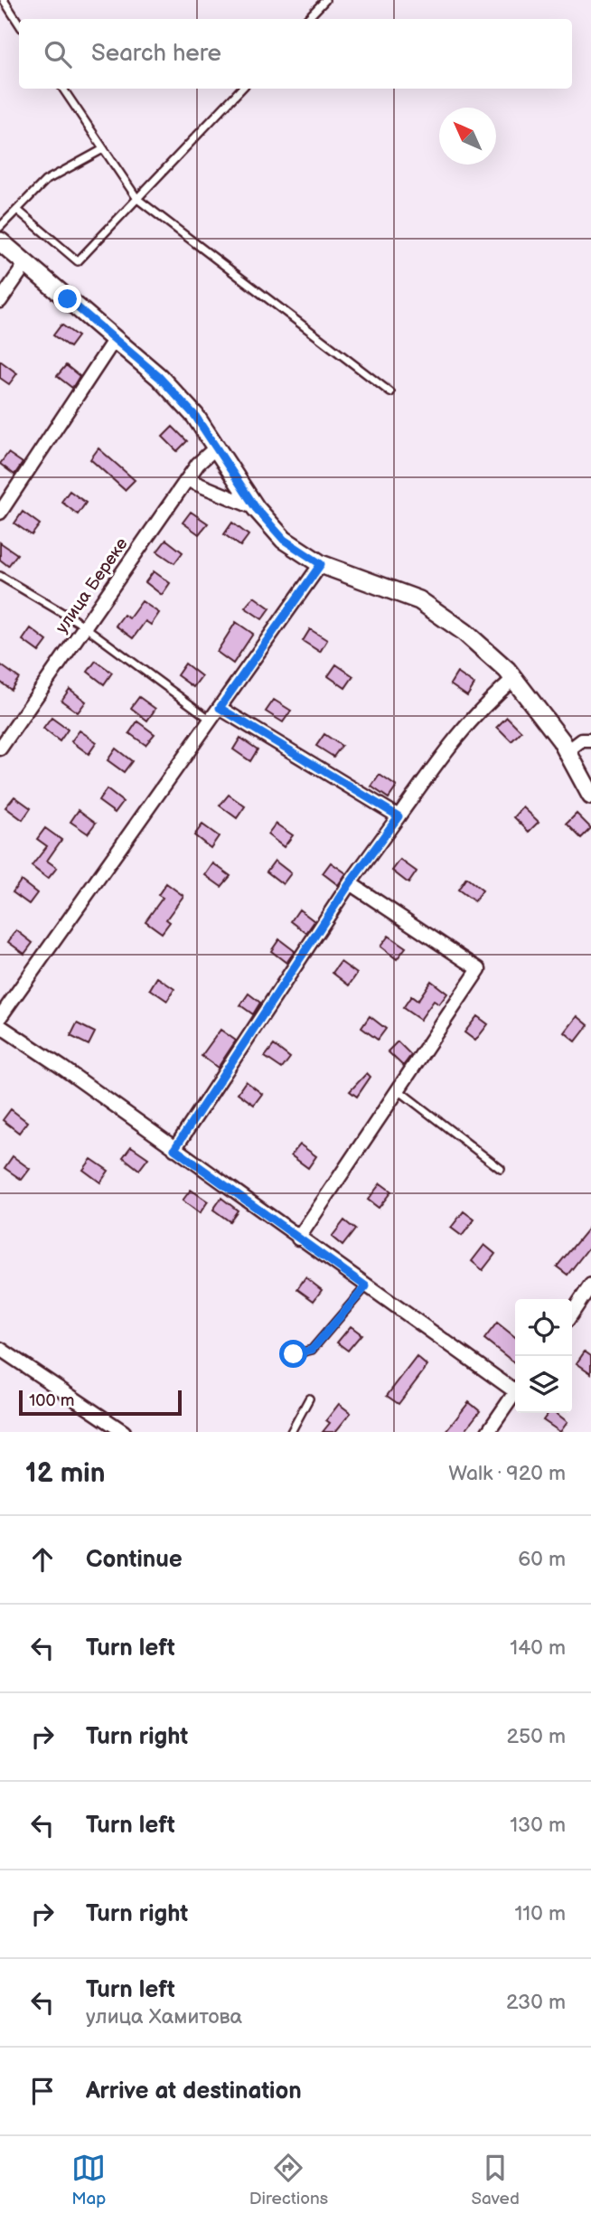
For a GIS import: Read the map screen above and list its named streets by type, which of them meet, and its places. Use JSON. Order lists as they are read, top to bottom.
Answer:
{
  "streets": {
    "street": ["улица Береке"]
  },
  "scale_bar": "100 m",
  "north": "top left",
  "page": {
    "search": "Search here",
    "scale": "100 m",
    "heading": ["12 min", "Walk · 920 m"],
    "list": [
      ["Continue", "60 m"],
      ["Turn left", "140 m"],
      ["Turn right", "250 m"],
      ["Turn left", "130 m"],
      ["Turn right", "110 m"],
      ["Turn left", "улица Хамитова", "230 m"],
      "Arrive at destination"
    ],
    "nav": ["Map", "Directions", "Saved"]
  }
}
